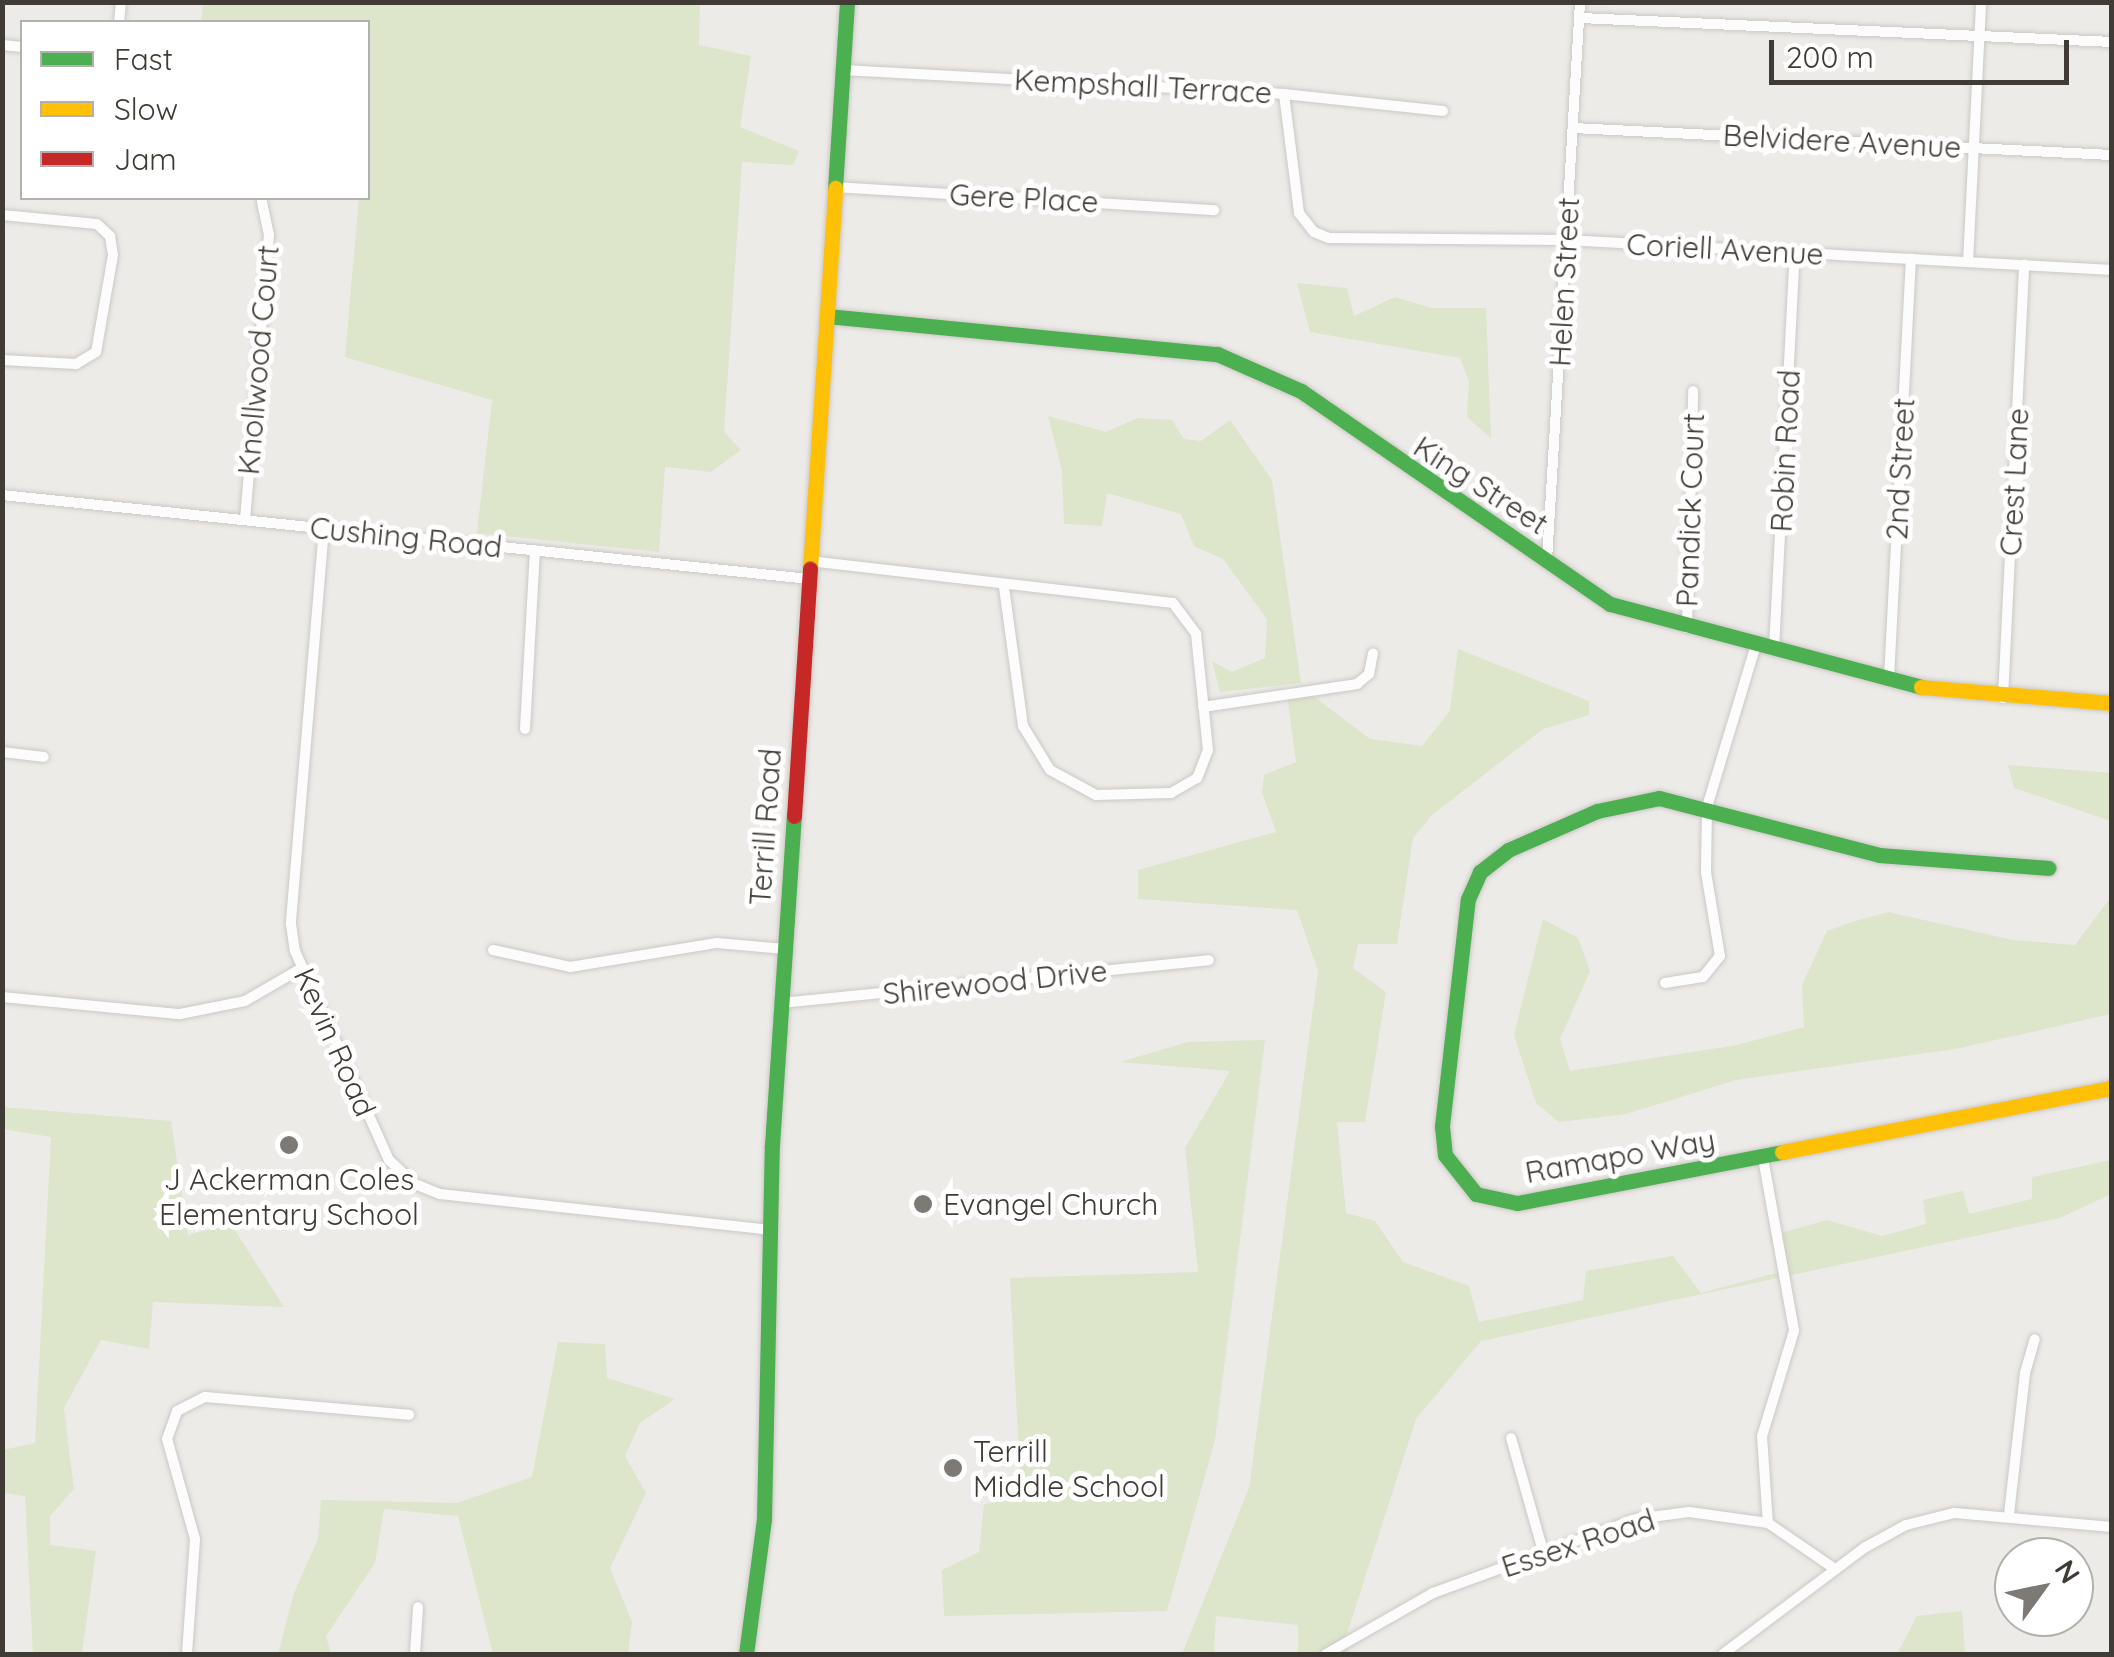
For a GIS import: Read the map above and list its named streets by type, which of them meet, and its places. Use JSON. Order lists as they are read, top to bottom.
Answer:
{
  "streets": {
    "street": [
      "Kempshall Terrace",
      "Belvidere Avenue",
      "Gere Place",
      "Coriell Avenue",
      "Helen Street",
      "Knollwood Court",
      "Robin Road",
      "2nd Street",
      "Crest Lane",
      "King Street",
      "Pandick Court",
      "Cushing Road",
      "Terrill Road",
      "Shirewood Drive",
      "Kevin Road",
      "Ramapo Way",
      "Essex Road"
    ]
  },
  "crossings": [
    ["Kempshall Terrace", "Coriell Avenue"],
    ["Kempshall Terrace", "Terrill Road"],
    ["Belvidere Avenue", "Helen Street"],
    ["Gere Place", "Terrill Road"],
    ["Coriell Avenue", "Helen Street"],
    ["Coriell Avenue", "Robin Road"],
    ["Coriell Avenue", "2nd Street"],
    ["Coriell Avenue", "Crest Lane"],
    ["Helen Street", "King Street"],
    ["Knollwood Court", "Cushing Road"],
    ["Robin Road", "King Street"],
    ["2nd Street", "King Street"],
    ["Crest Lane", "King Street"],
    ["King Street", "Pandick Court"],
    ["King Street", "Terrill Road"],
    ["Cushing Road", "Terrill Road"],
    ["Cushing Road", "Kevin Road"],
    ["Terrill Road", "Shirewood Drive"],
    ["Terrill Road", "Kevin Road"]
  ],
  "places": ["J Ackerman Coles Elementary School", "Evangel Church", "Terrill Middle School"],
  "legend": ["Fast", "Slow", "Jam"],
  "scale_bar": "200 m",
  "north": "top right"
}
